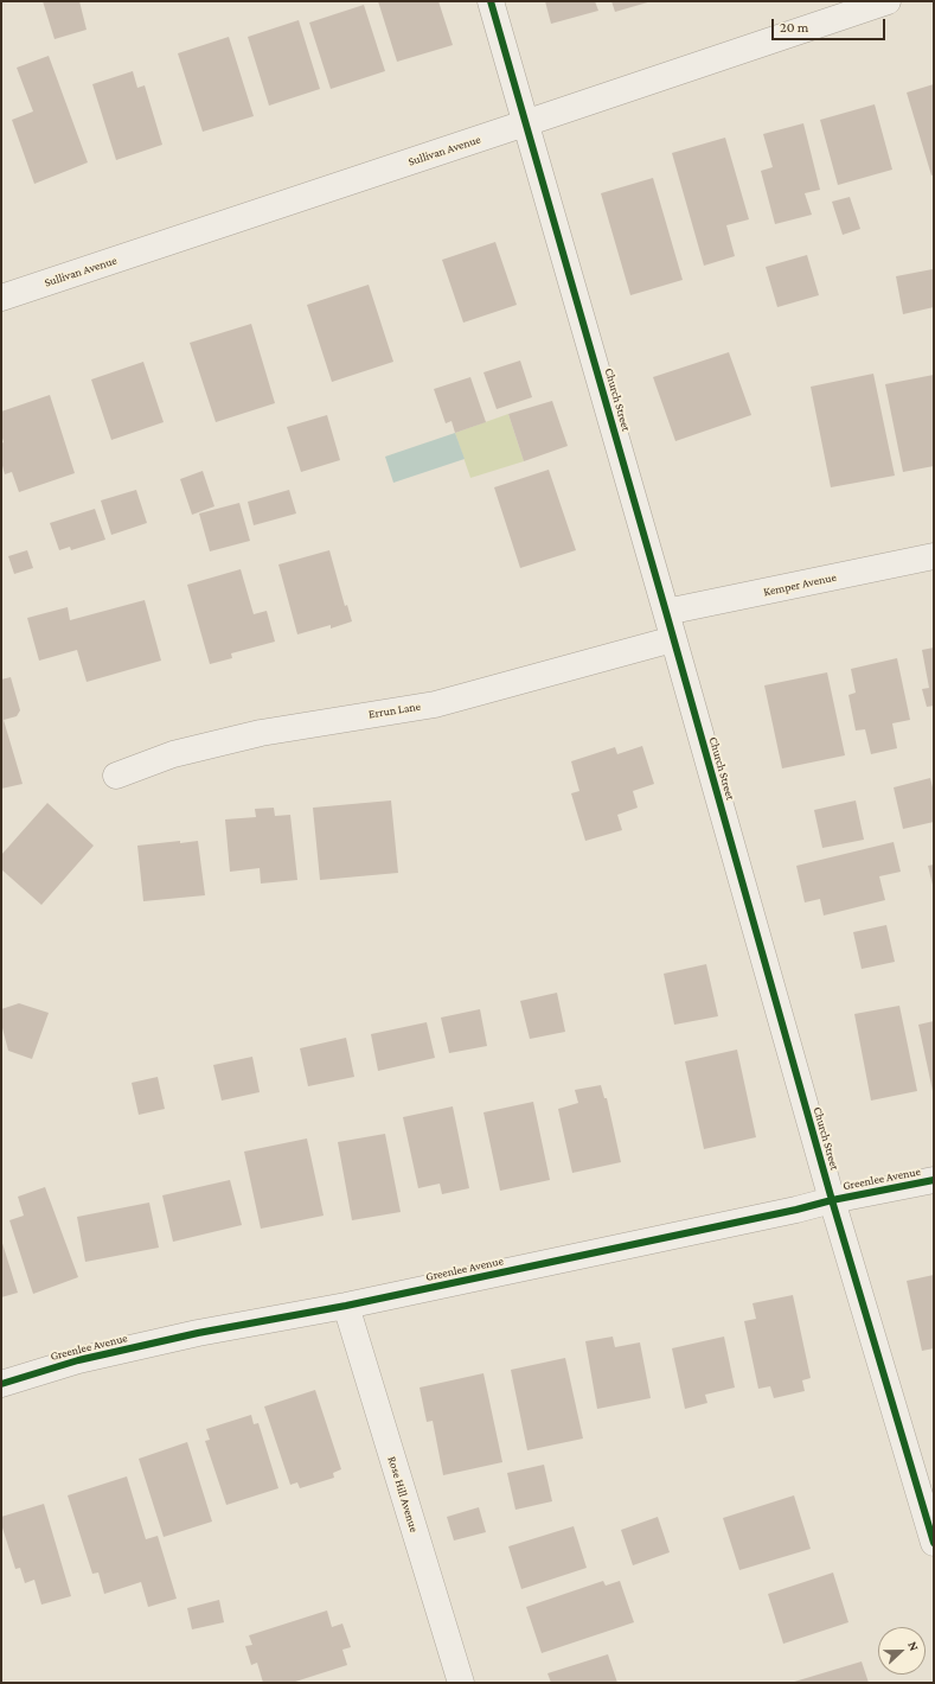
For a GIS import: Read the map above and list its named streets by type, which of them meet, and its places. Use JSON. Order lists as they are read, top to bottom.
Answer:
{
  "streets": {
    "street": [
      "Sullivan Avenue",
      "Church Street",
      "Kemper Avenue",
      "Errun Lane",
      "Greenlee Avenue",
      "Rose Hill Avenue"
    ]
  },
  "crossings": [
    ["Sullivan Avenue", "Church Street"],
    ["Church Street", "Kemper Avenue"],
    ["Church Street", "Errun Lane"],
    ["Church Street", "Greenlee Avenue"],
    ["Greenlee Avenue", "Rose Hill Avenue"]
  ],
  "scale_bar": "20 m",
  "north": "right"
}
